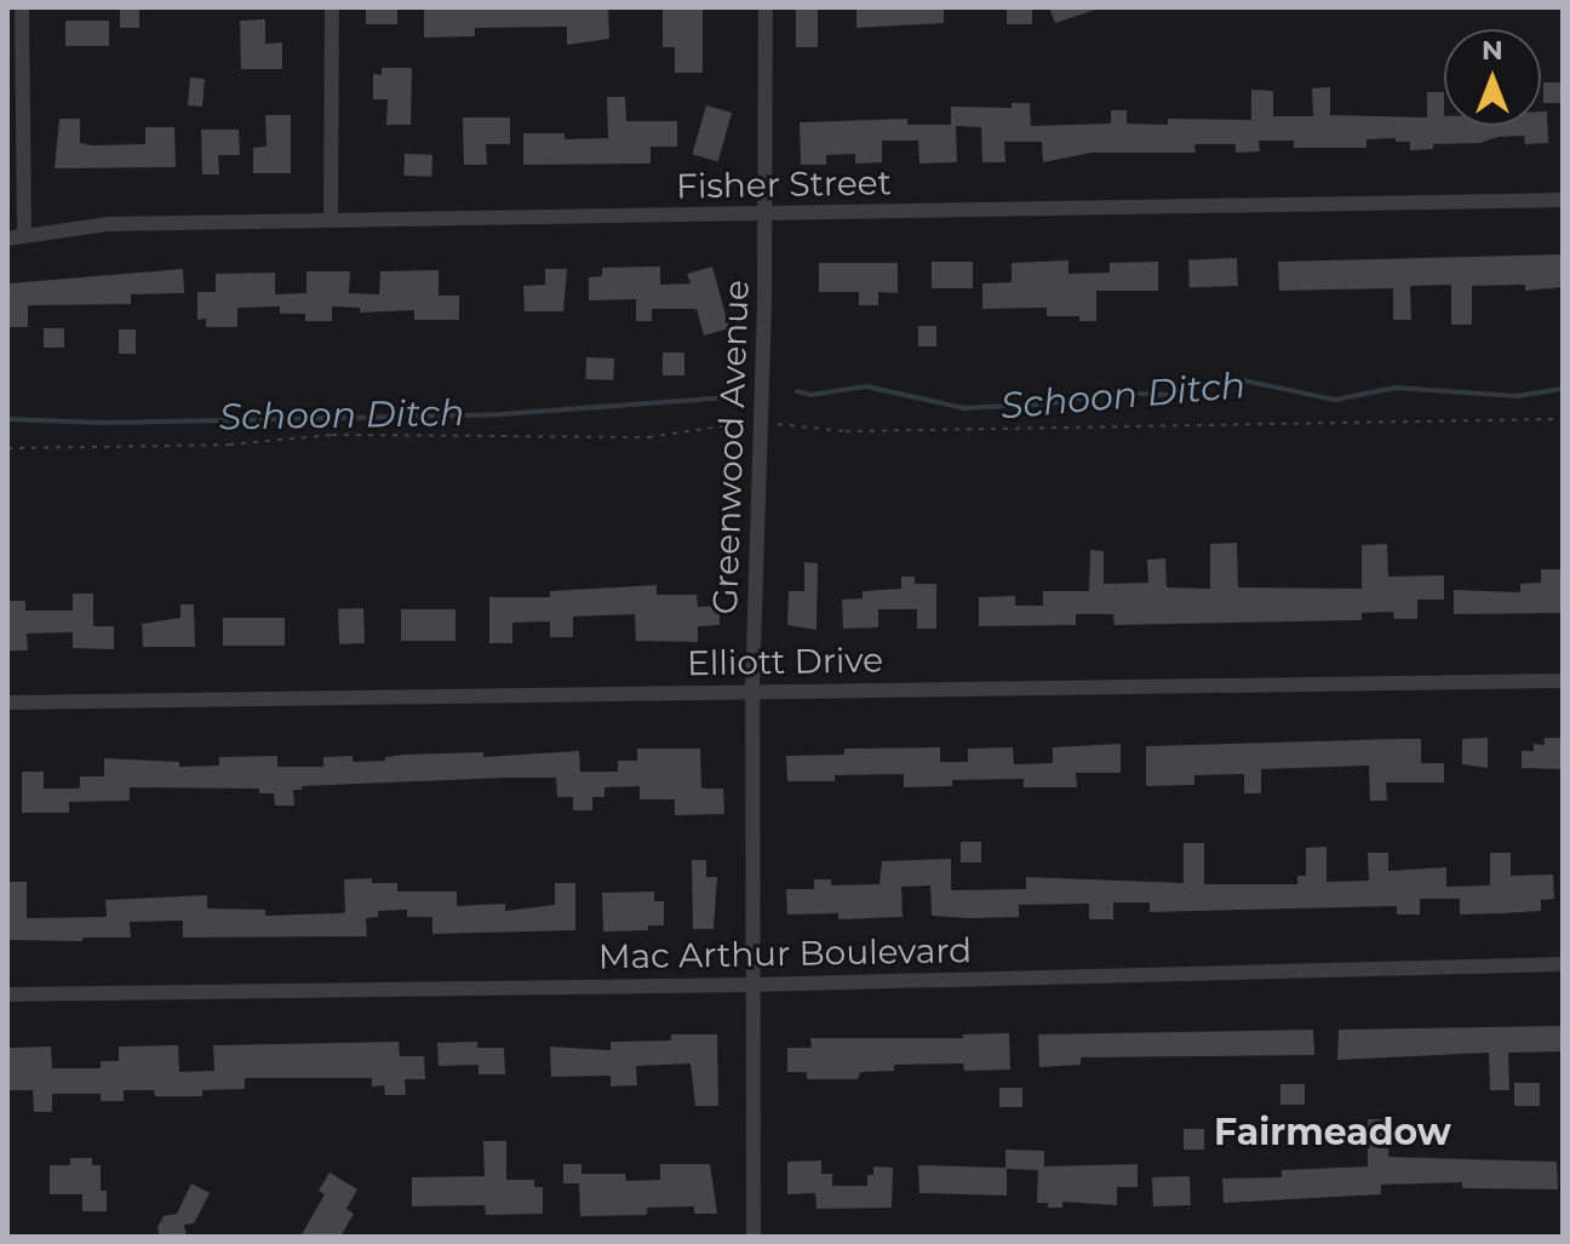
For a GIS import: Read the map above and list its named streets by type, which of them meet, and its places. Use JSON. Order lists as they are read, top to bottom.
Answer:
{
  "streets": {
    "street": [
      "Fisher Street",
      "Greenwood Avenue",
      "Elliott Drive",
      "Mac Arthur Boulevard"
    ]
  },
  "crossings": [
    ["Fisher Street", "Greenwood Avenue"],
    ["Greenwood Avenue", "Elliott Drive"],
    ["Greenwood Avenue", "Mac Arthur Boulevard"]
  ],
  "districts": ["Fairmeadow"],
  "water": ["Schoon Ditch"],
  "north": "top"
}
